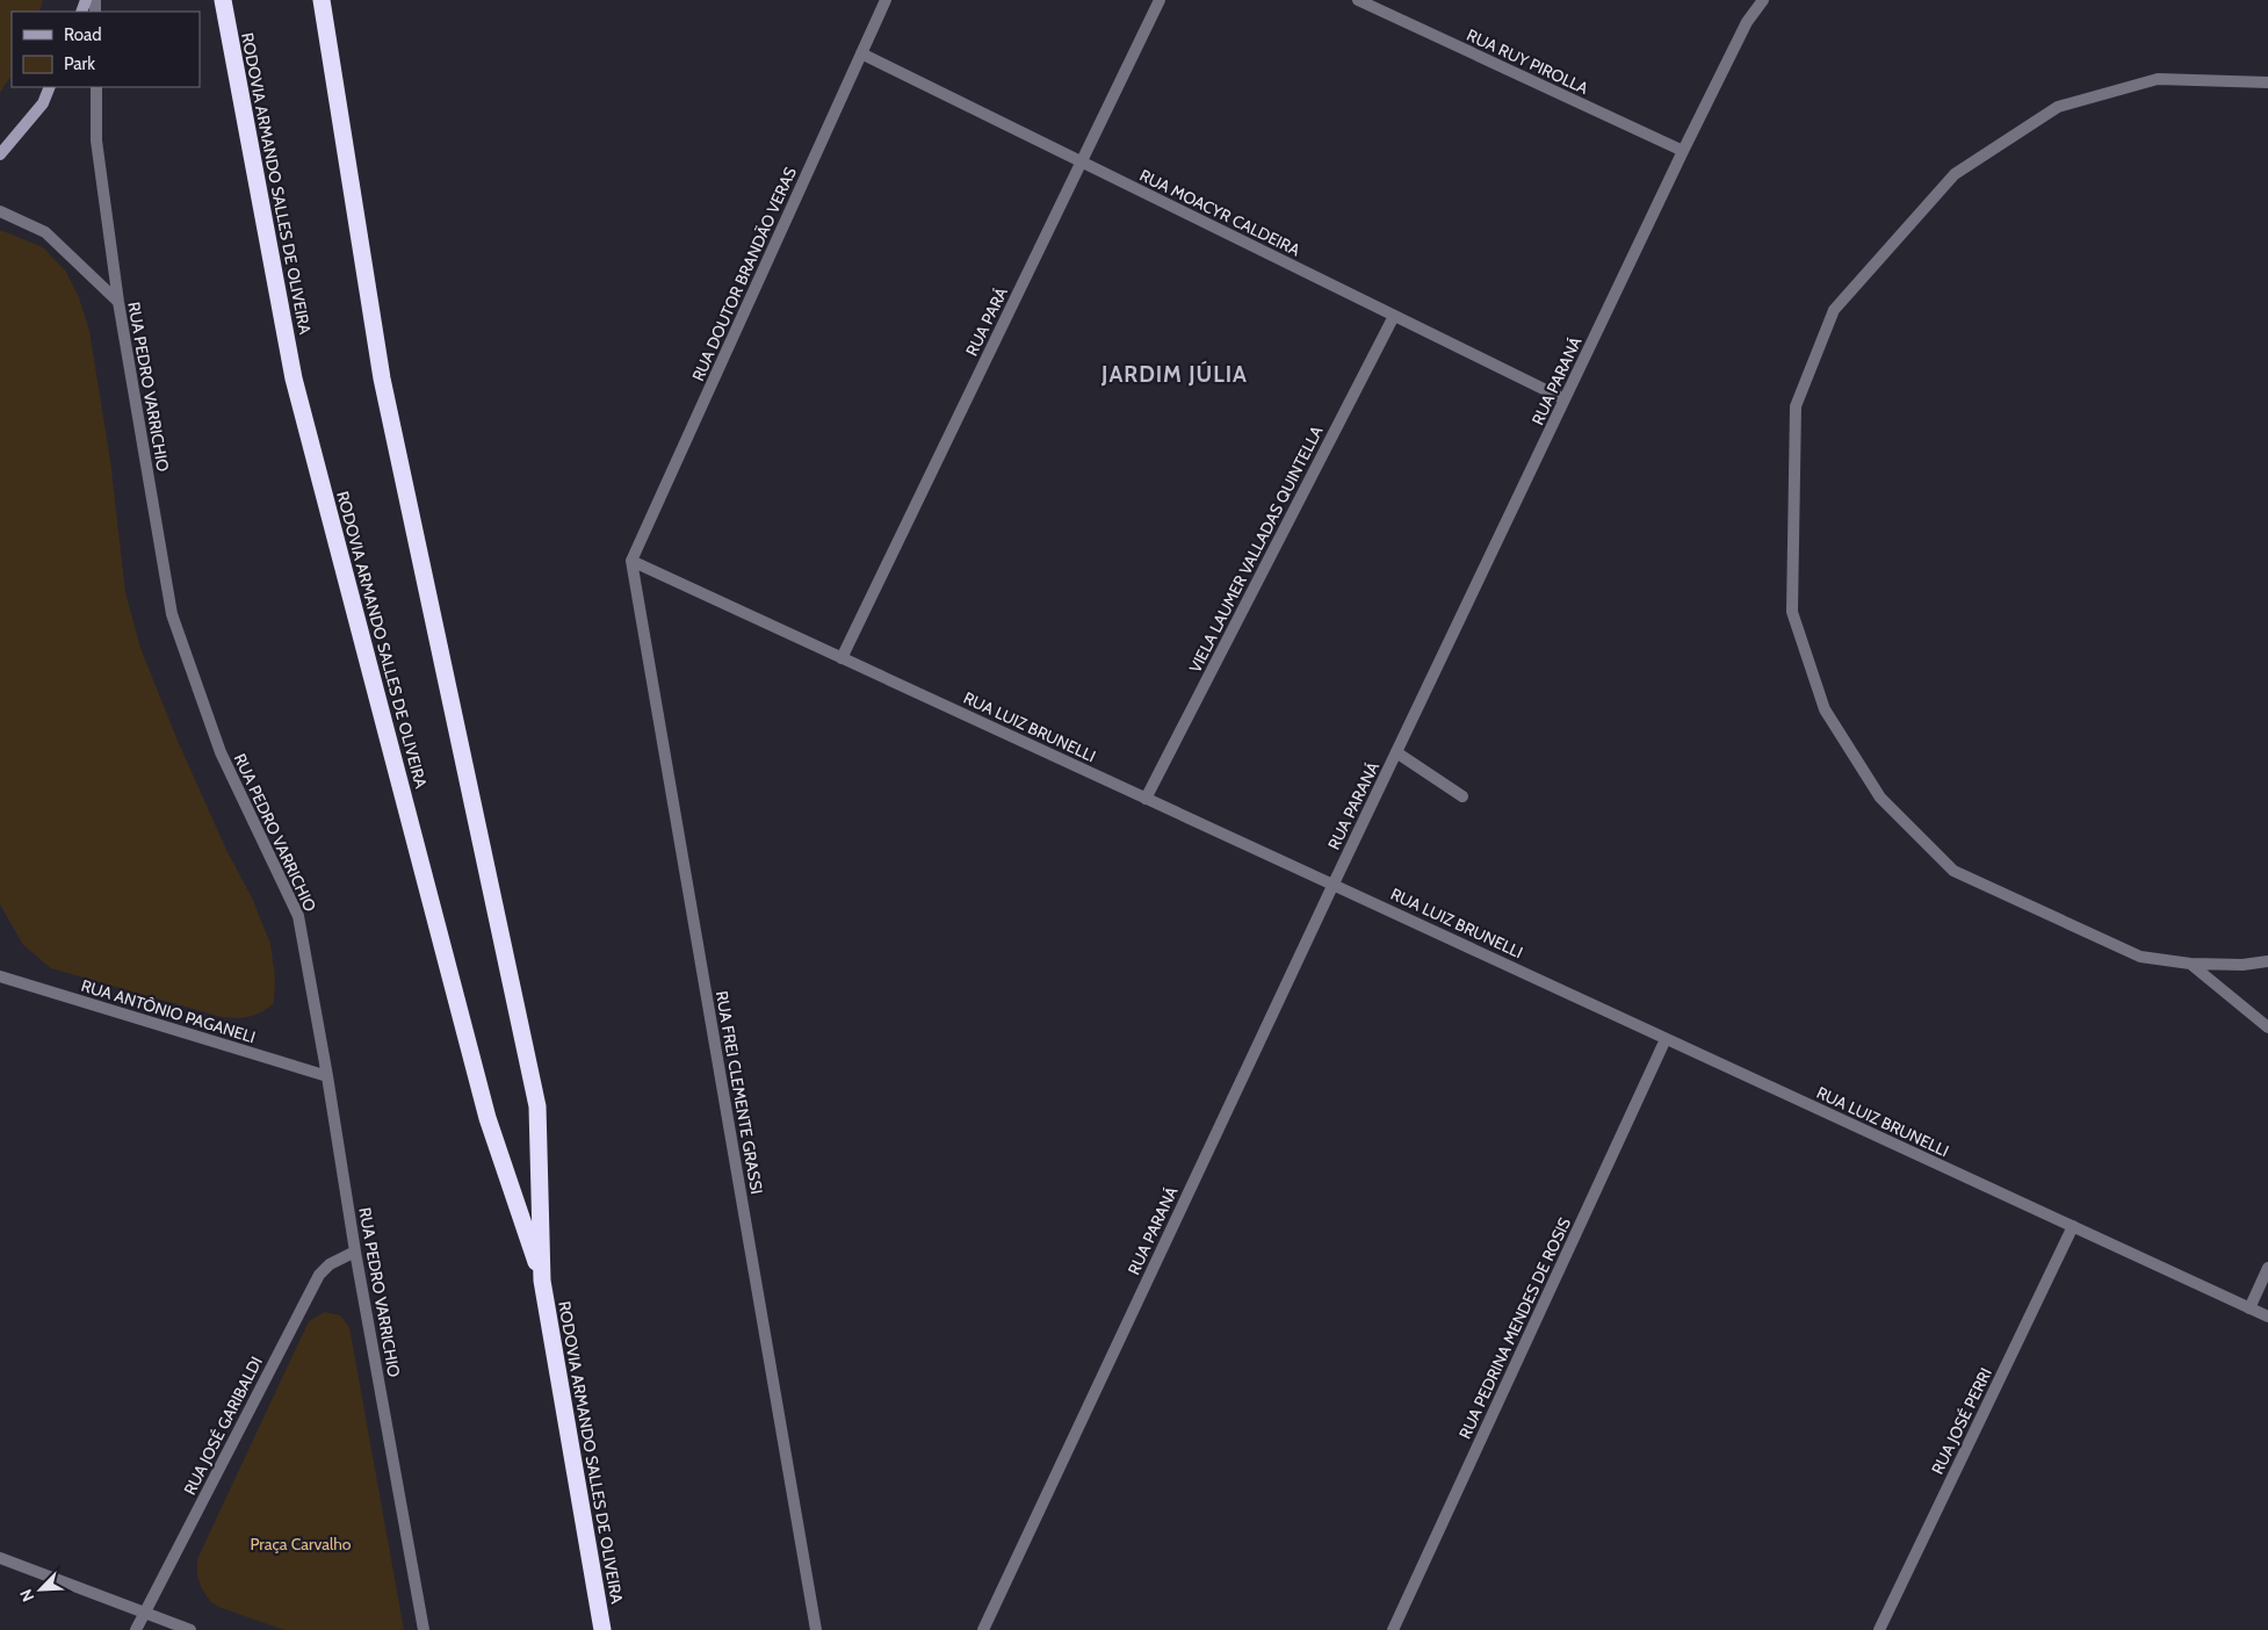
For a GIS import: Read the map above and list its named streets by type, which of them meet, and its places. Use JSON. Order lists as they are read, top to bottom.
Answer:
{
  "streets": {
    "highway": ["RODOVIA ARMANDO SALLES DE OLIVEIRA"],
    "street": [
      "RUA RUY PIROLLA",
      "RUA MOACYR CALDEIRA",
      "RUA DOUTOR BRANDÃO VERAS",
      "RUA PARÁ",
      "RUA PARANÁ",
      "RUA PEDRO VARRICHIO",
      "VIELA LAUMER VALLADAS QUINTELLA",
      "RUA LUIZ BRUNELLI",
      "RUA ANTÔNIO PAGANELI",
      "RUA FREI CLEMENTE GRASSI",
      "RUA PEDRINA MENDES DE ROSIS",
      "RUA JOSÉ PERRI",
      "RUA JOSÉ GARIBALDI"
    ]
  },
  "crossings": [
    ["RUA RUY PIROLLA", "RUA PARANÁ"],
    ["RUA MOACYR CALDEIRA", "RUA DOUTOR BRANDÃO VERAS"],
    ["RUA MOACYR CALDEIRA", "RUA PARÁ"],
    ["RUA MOACYR CALDEIRA", "RUA PARANÁ"],
    ["RUA MOACYR CALDEIRA", "VIELA LAUMER VALLADAS QUINTELLA"],
    ["RUA DOUTOR BRANDÃO VERAS", "RUA LUIZ BRUNELLI"],
    ["RUA DOUTOR BRANDÃO VERAS", "RUA FREI CLEMENTE GRASSI"],
    ["RUA PARÁ", "RUA LUIZ BRUNELLI"],
    ["RUA PARANÁ", "RUA LUIZ BRUNELLI"],
    ["RUA PEDRO VARRICHIO", "RUA ANTÔNIO PAGANELI"],
    ["RUA PEDRO VARRICHIO", "RUA JOSÉ GARIBALDI"],
    ["VIELA LAUMER VALLADAS QUINTELLA", "RUA LUIZ BRUNELLI"],
    ["RUA LUIZ BRUNELLI", "RUA FREI CLEMENTE GRASSI"],
    ["RUA LUIZ BRUNELLI", "RUA PEDRINA MENDES DE ROSIS"],
    ["RUA LUIZ BRUNELLI", "RUA JOSÉ PERRI"]
  ],
  "districts": ["JARDIM JÚLIA"],
  "parks": ["Praça Carvalho"],
  "legend": ["Road", "Park"],
  "north": "bottom left"
}
